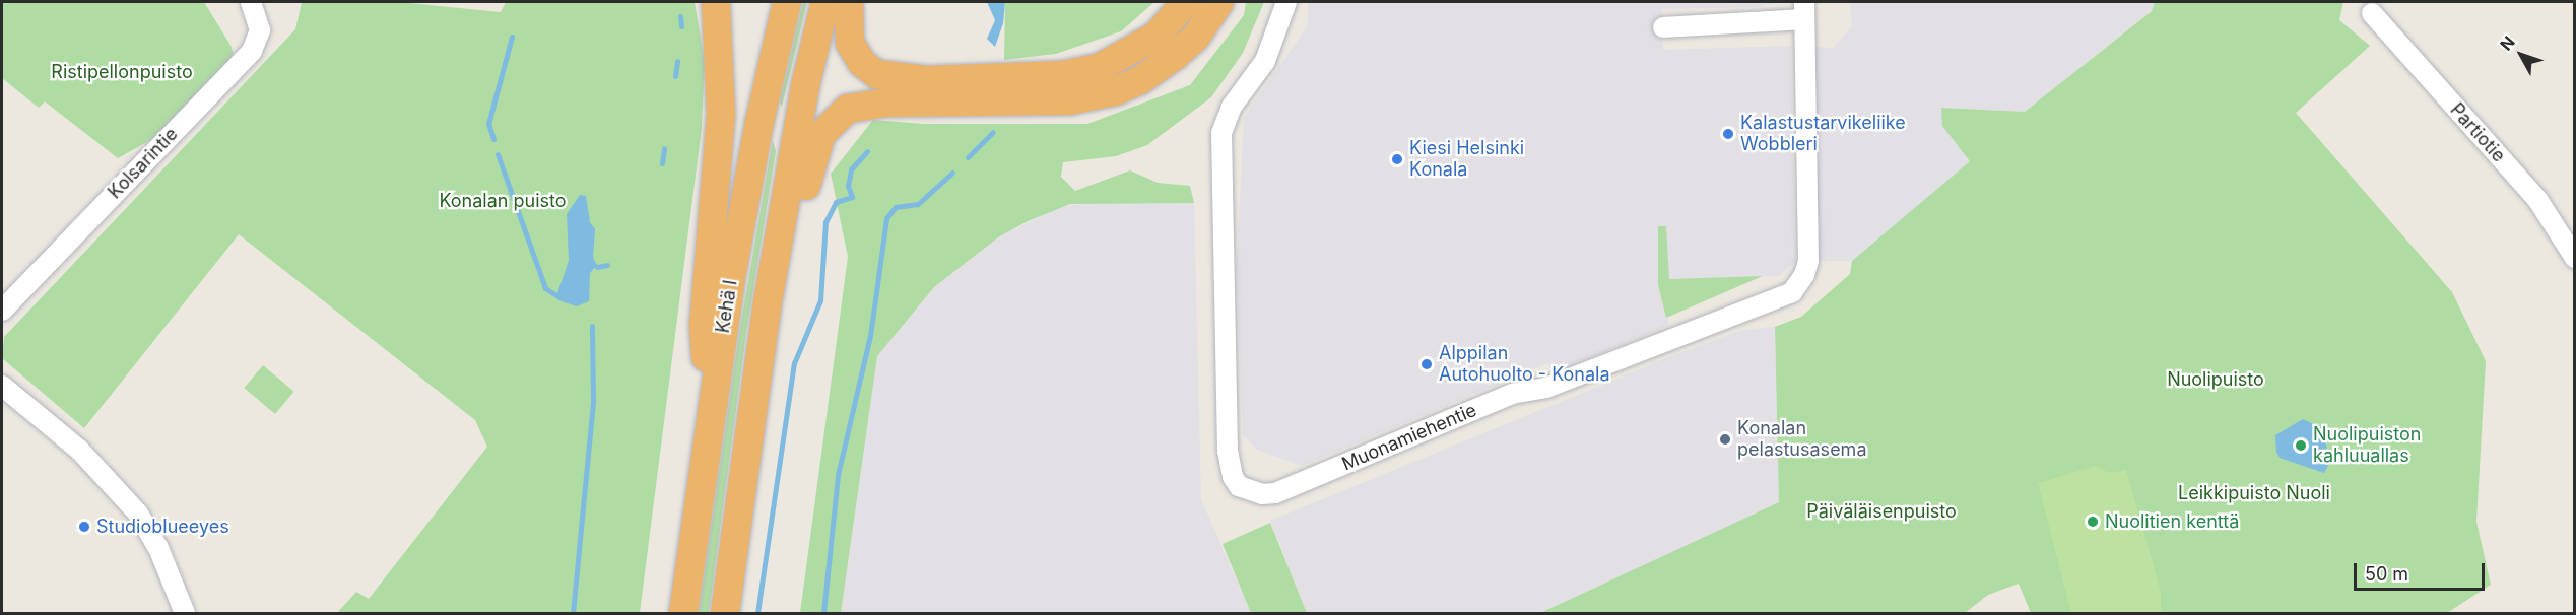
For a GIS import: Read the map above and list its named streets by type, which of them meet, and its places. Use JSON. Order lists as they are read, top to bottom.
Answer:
{
  "streets": {
    "highway": ["Kehä I"],
    "street": ["Partiotie", "Kolsarintie", "Muonamiehentie"]
  },
  "parks": [
    "Ristipellonpuisto",
    "Konalan puisto",
    "Nuolipuisto",
    "Leikkipuisto Nuoli",
    "Päiväläisenpuisto"
  ],
  "places": [
    "Kalastustarvikeliike Wobbleri",
    "Kiesi Helsinki Konala",
    "Alppilan Autohuolto - Konala",
    "Konalan pelastusasema",
    "Nuolipuiston kahluuallas",
    "Nuolitien kenttä",
    "Studioblueeyes"
  ],
  "scale_bar": "50 m",
  "north": "top left"
}
